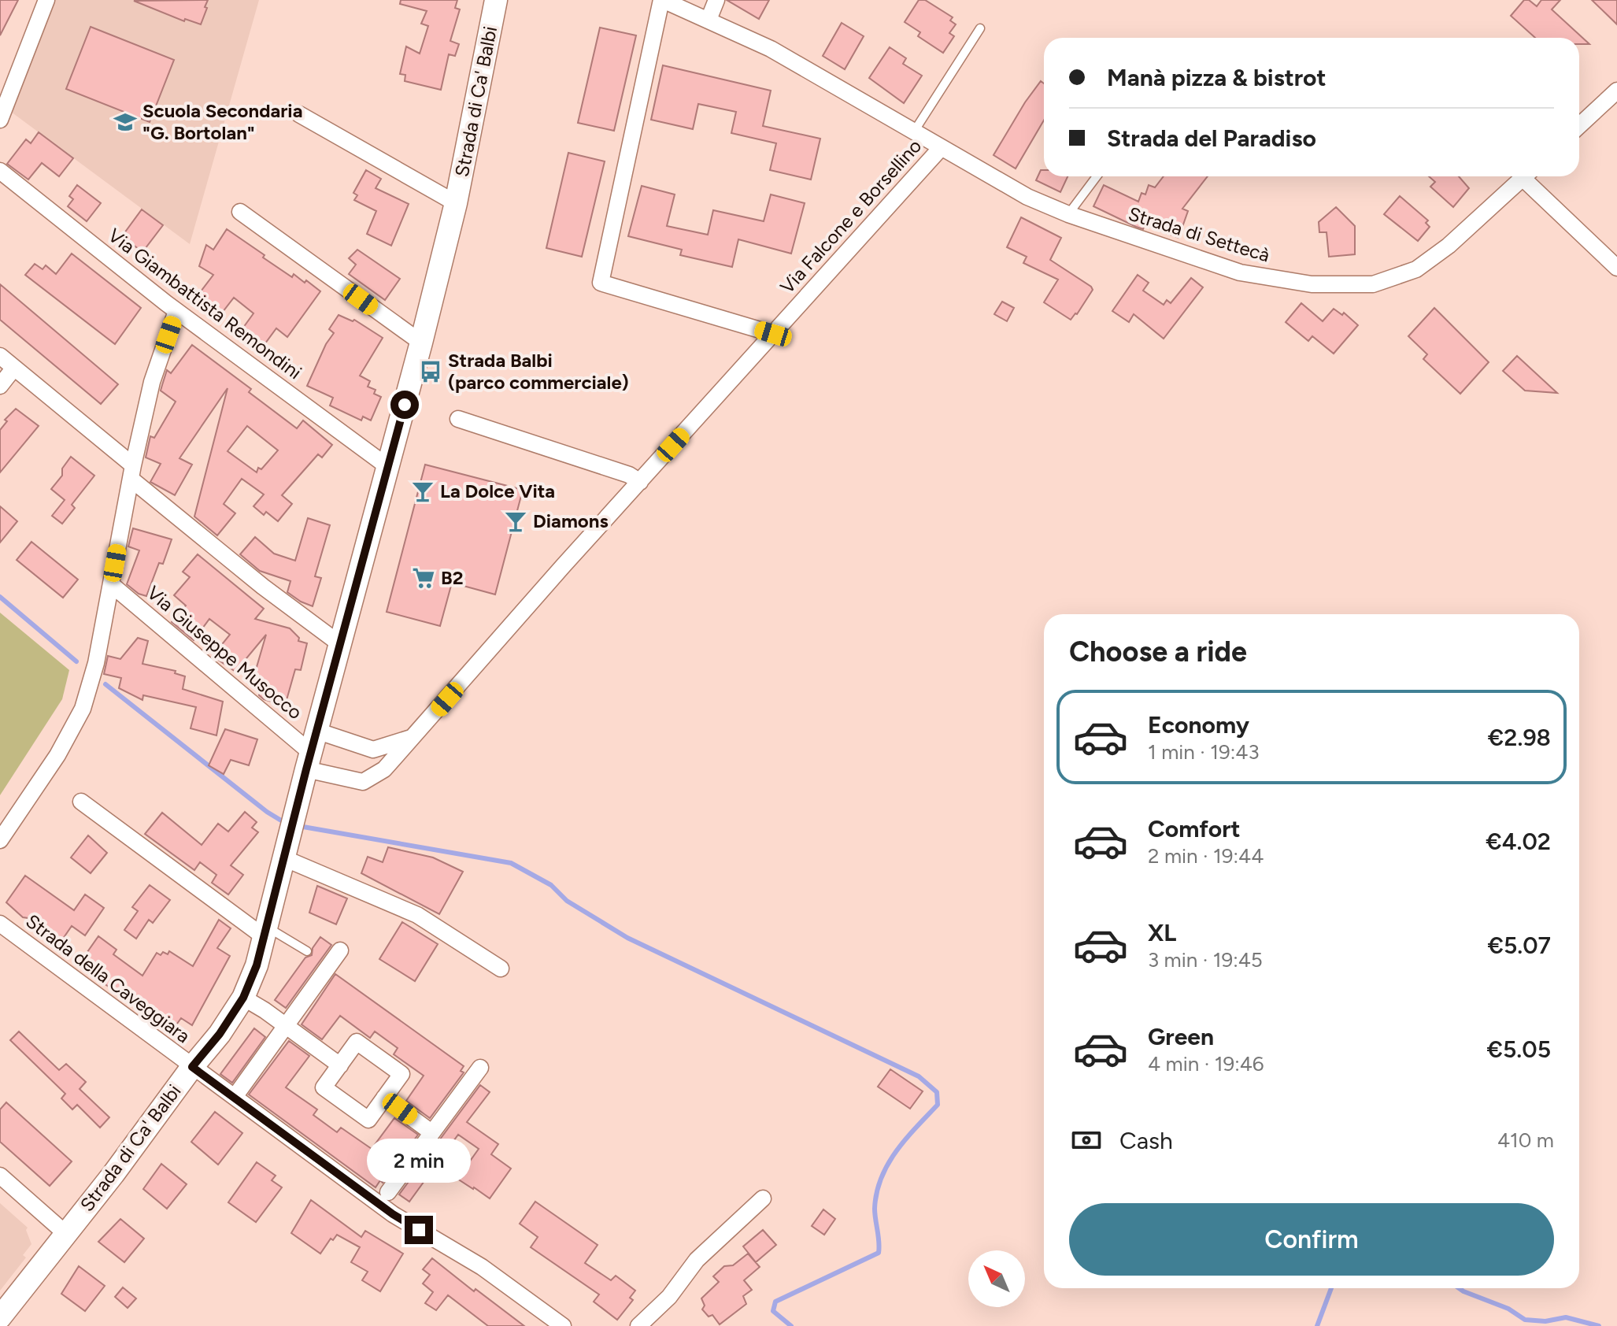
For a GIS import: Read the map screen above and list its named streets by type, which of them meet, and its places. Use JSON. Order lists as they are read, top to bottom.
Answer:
{
  "streets": {
    "main road": ["Strada di Ca' Balbi"],
    "street": [
      "Via Falcone e Borsellino",
      "Strada di Settecà",
      "Via Giambattista Remondini",
      "Via Giuseppe Musocco",
      "Strada della Caveggiara"
    ]
  },
  "crossings": [
    ["Strada di Ca' Balbi", "Via Falcone e Borsellino"],
    ["Strada di Ca' Balbi", "Via Giambattista Remondini"],
    ["Strada di Ca' Balbi", "Via Giuseppe Musocco"],
    ["Strada di Ca' Balbi", "Strada della Caveggiara"],
    ["Via Falcone e Borsellino", "Strada di Settecà"],
    ["Via Falcone e Borsellino", "Via Giuseppe Musocco"]
  ],
  "places": {
    "school or university": ["Scuola Secondaria \"G. Bortolan\""],
    "bus stop": ["Strada Balbi (parco commerciale)"],
    "bar": ["La Dolce Vita", "Diamons"],
    "supermarket": ["B2"]
  },
  "north": "top left",
  "page": {
    "banner": ["Manà pizza & bistrot", "Strada del Paradiso"],
    "heading": "Choose a ride",
    "list": [
      {
        "name": "Economy",
        "note": "1 min · 19:43",
        "value": "€2.98"
      },
      {
        "name": "Comfort",
        "note": "2 min · 19:44",
        "value": "€4.02"
      },
      {
        "name": "XL",
        "note": "3 min · 19:45",
        "value": "€5.07"
      },
      {
        "name": "Green",
        "note": "4 min · 19:46",
        "value": "€5.05"
      }
    ],
    "pay": ["Cash", "410 m"],
    "bubble": "2 min",
    "buttons": "Confirm"
  }
}
